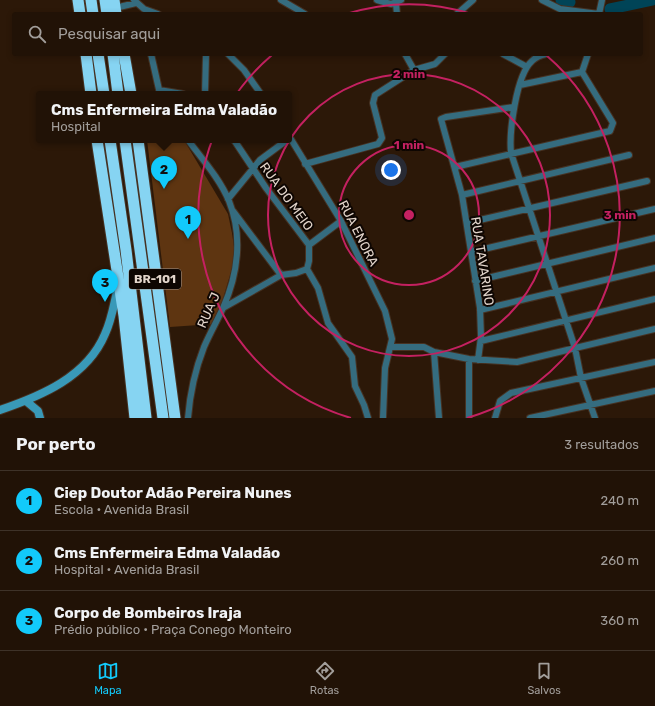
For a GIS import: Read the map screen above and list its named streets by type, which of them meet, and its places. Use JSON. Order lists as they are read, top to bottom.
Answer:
{
  "streets": {
    "highway": ["BR-101"],
    "street": [
      "RUA DO MEIO",
      "RUA ENORA",
      "RUA TAVARINO",
      "RUA J"
    ]
  },
  "page": {
    "search": "Pesquisar aqui",
    "popup": ["Cms Enfermeira Edma Valadão", "Hospital"],
    "pins": ["2", "1", "3"],
    "heading": ["Por perto", "3 resultados"],
    "list": [
      {
        "mark": "1",
        "name": "Ciep Doutor Adão Pereira Nunes",
        "note": "Escola · Avenida Brasil",
        "value": "240 m"
      },
      {
        "mark": "2",
        "name": "Cms Enfermeira Edma Valadão",
        "note": "Hospital · Avenida Brasil",
        "value": "260 m"
      },
      {
        "mark": "3",
        "name": "Corpo de Bombeiros Iraja",
        "note": "Prédio público · Praça Conego Monteiro",
        "value": "360 m"
      }
    ],
    "nav": ["Mapa", "Rotas", "Salvos"]
  },
  "rings": ["2 min", "1 min", "3 min"]
}
